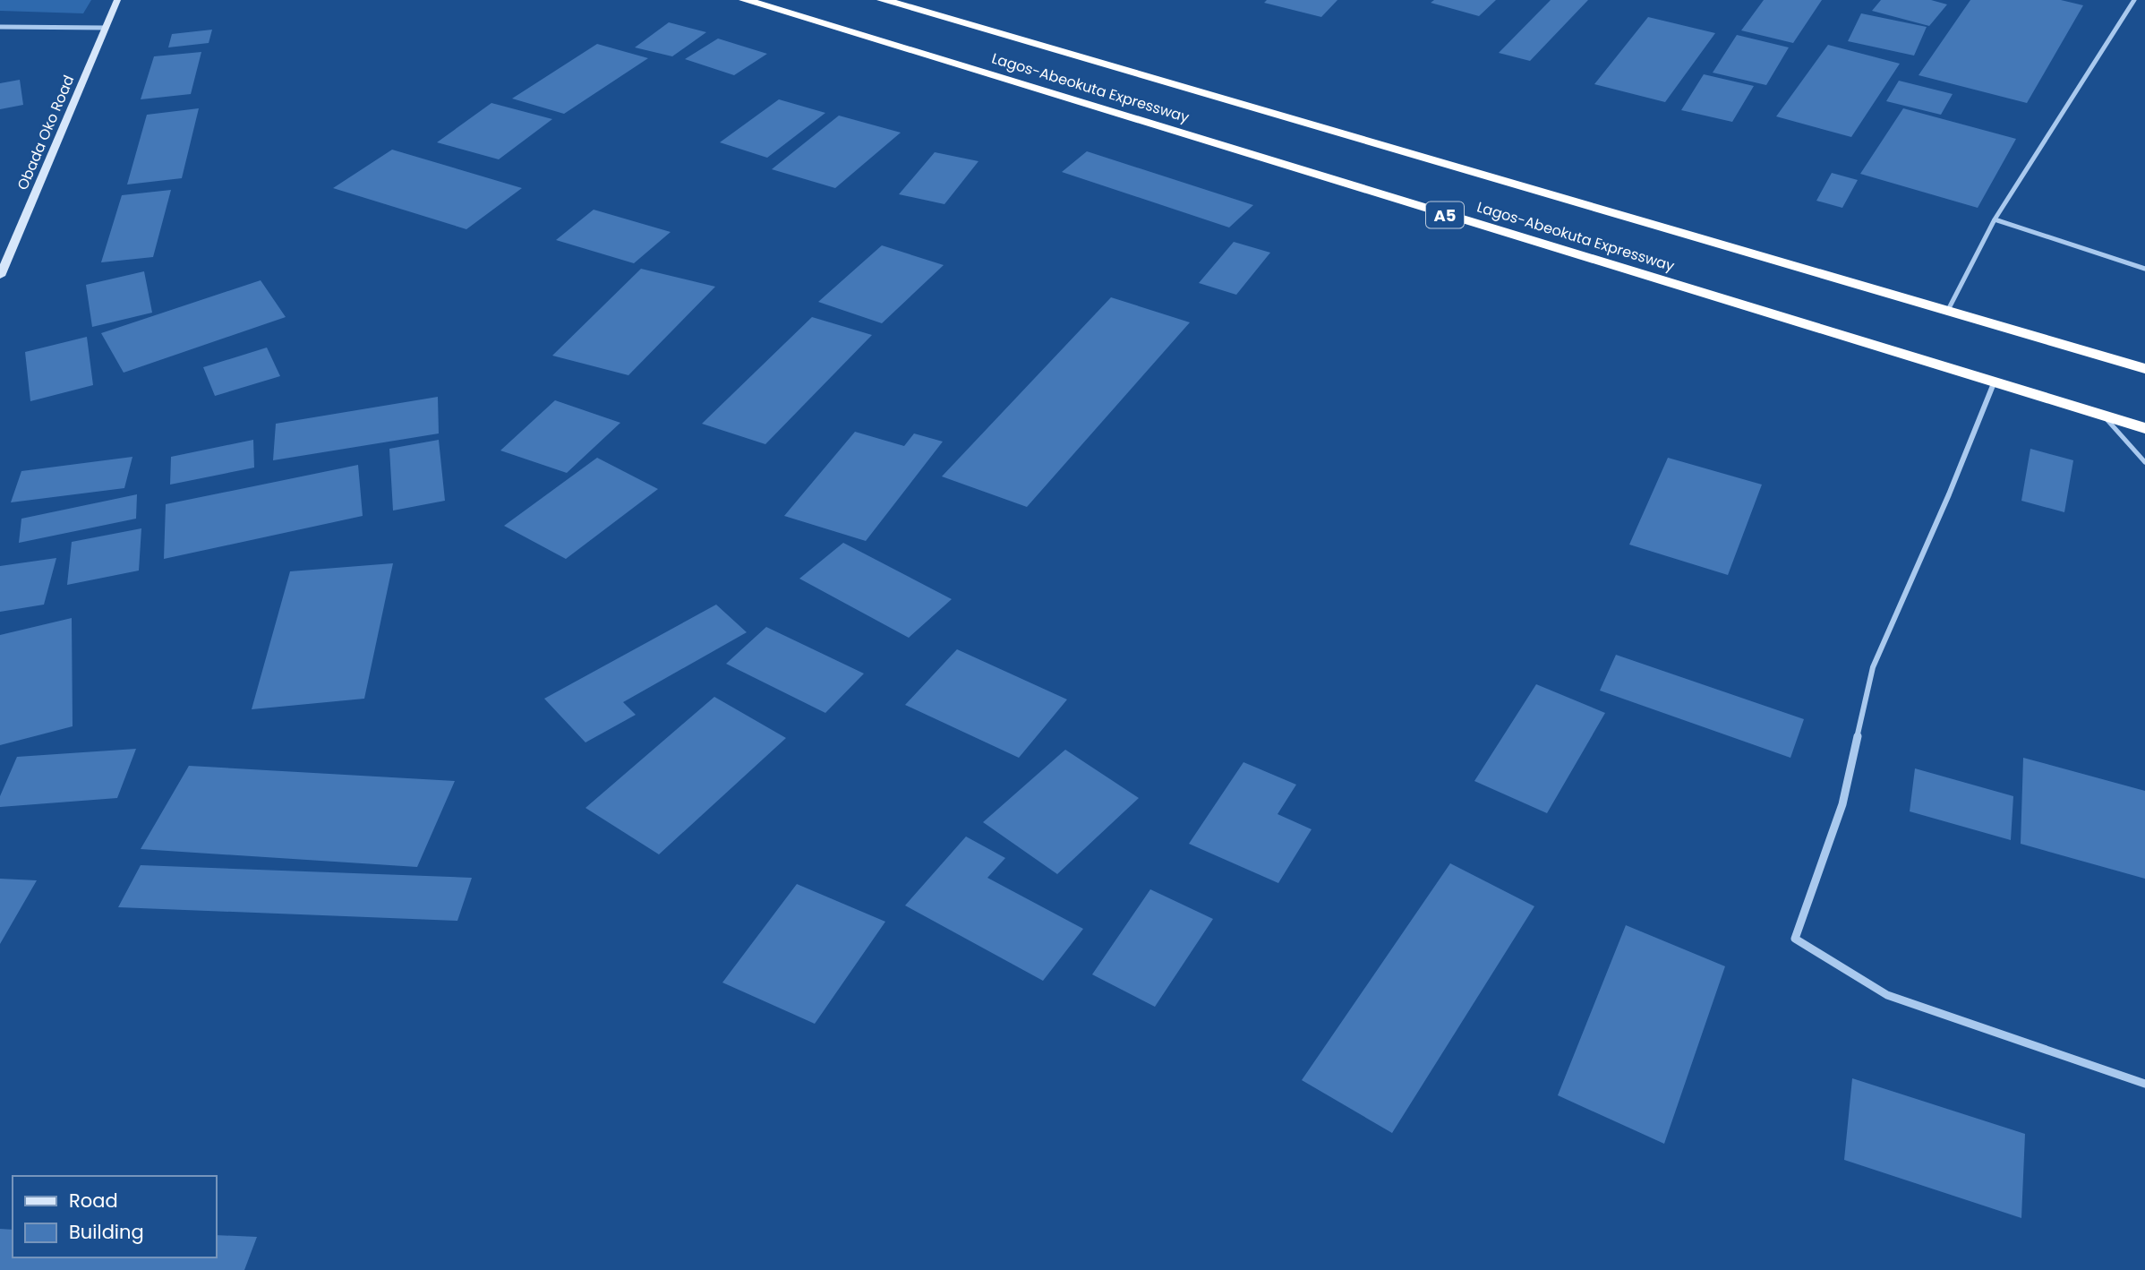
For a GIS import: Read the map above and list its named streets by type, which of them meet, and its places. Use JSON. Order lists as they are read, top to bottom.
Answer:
{
  "streets": {
    "highway": ["Lagos-Abeokuta Expressway", "A5"],
    "main road": ["Obada Oko Road"]
  },
  "legend": ["Road", "Building"]
}
